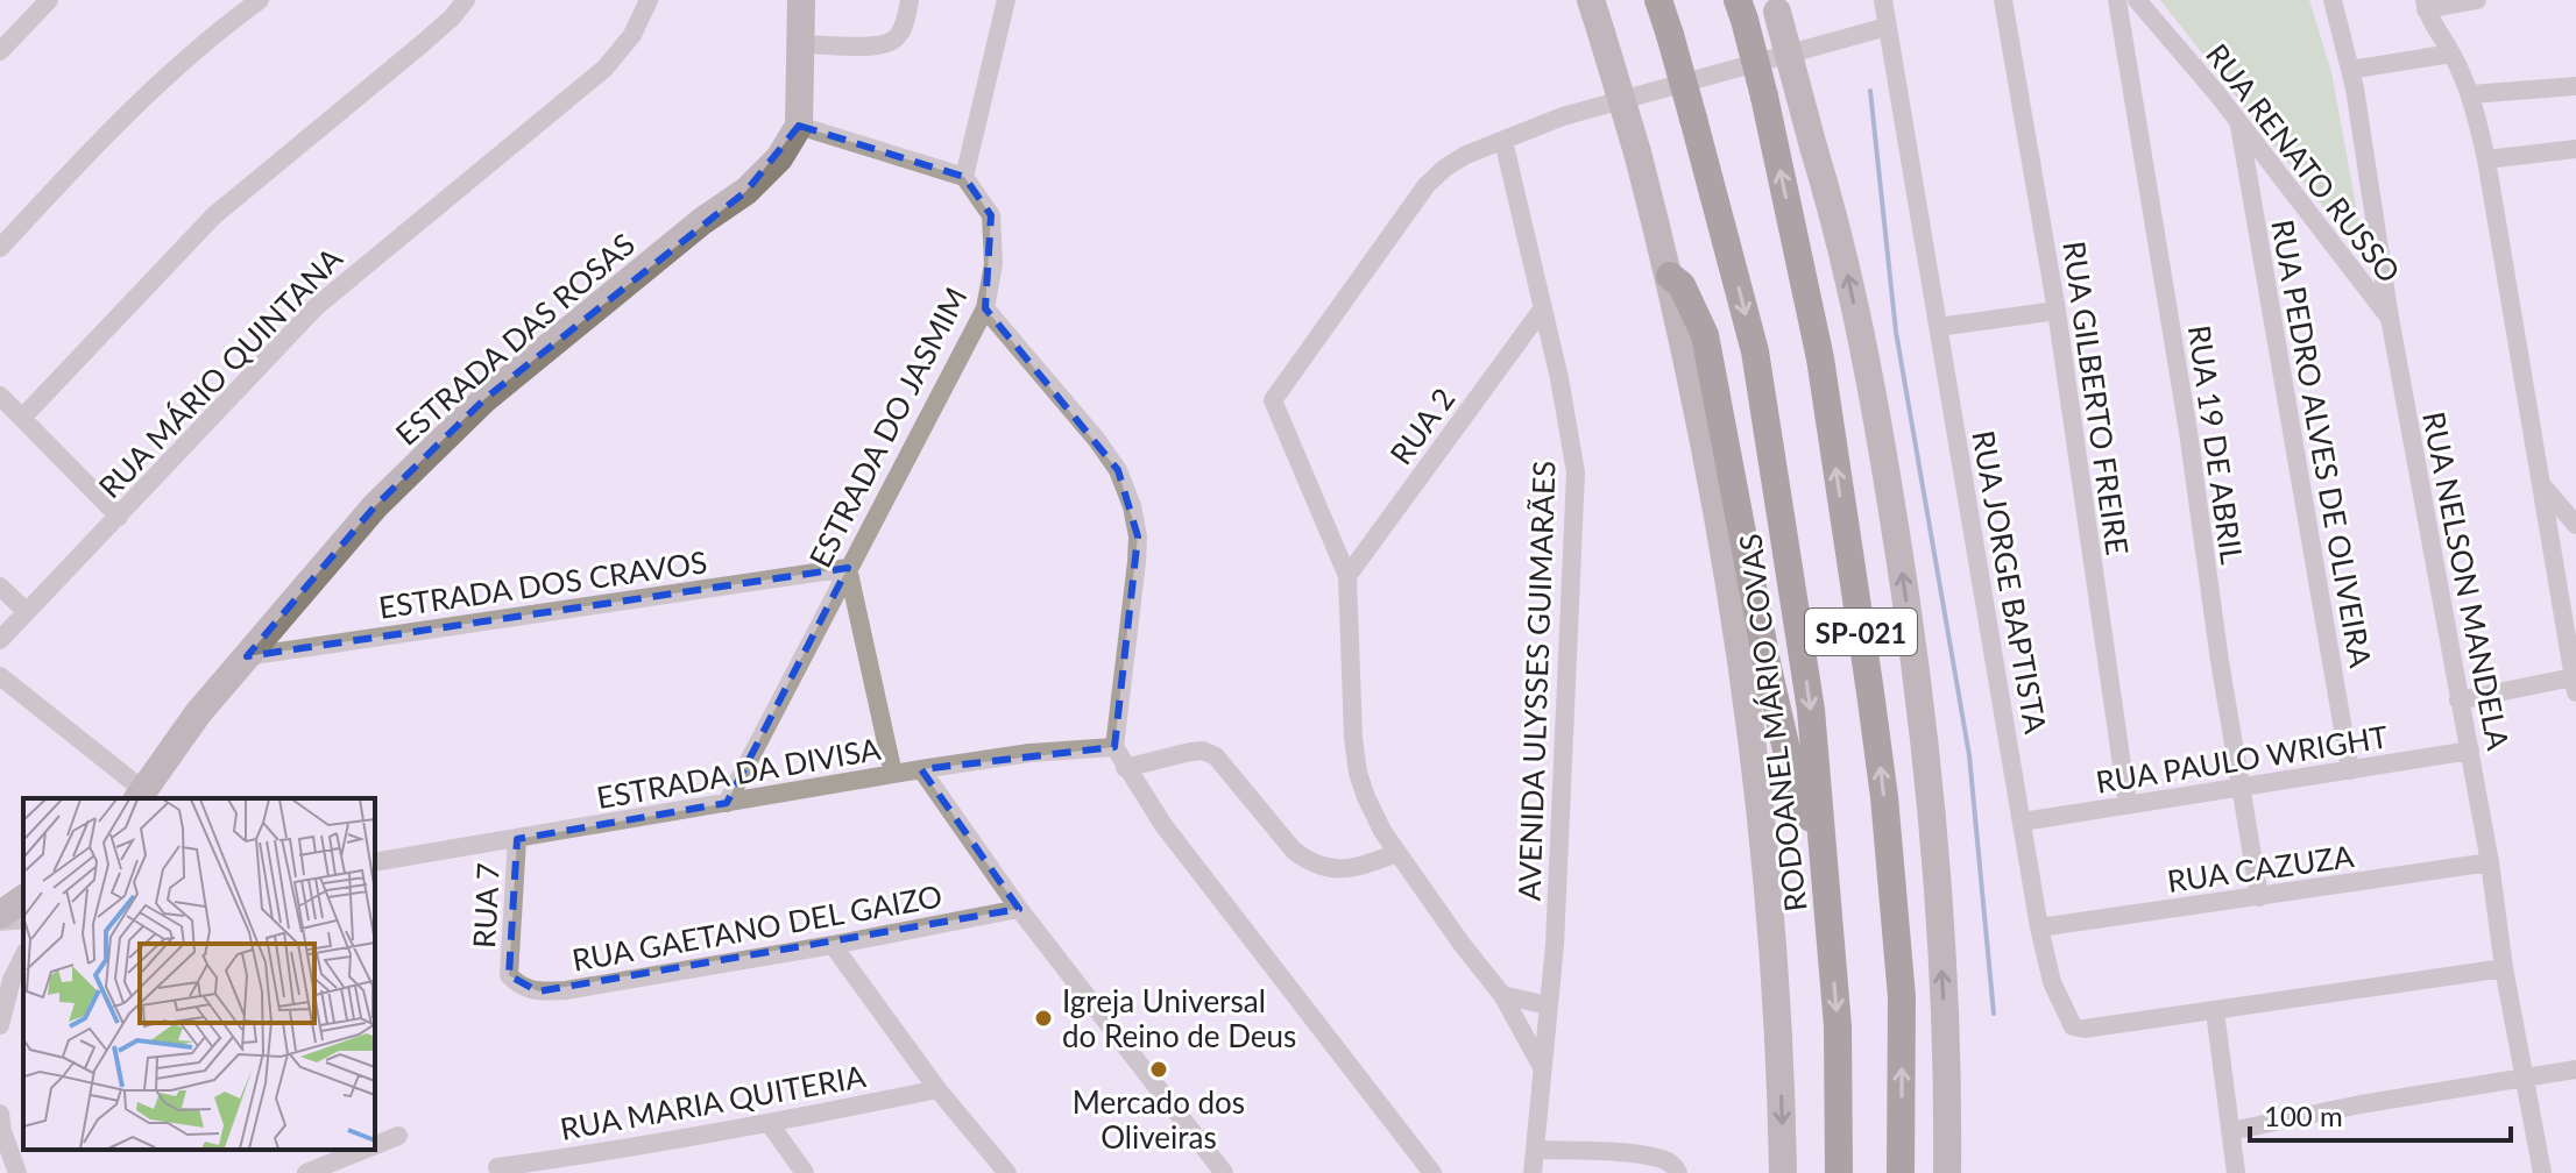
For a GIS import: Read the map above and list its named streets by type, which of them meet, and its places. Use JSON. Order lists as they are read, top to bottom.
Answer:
{
  "streets": {
    "highway": ["SP-021", "RODOANEL MÁRIO COVAS"],
    "main road": ["ESTRADA DAS ROSAS"],
    "street": [
      "RUA RENATO RUSSO",
      "RUA MÁRIO QUINTANA",
      "RUA GILBERTO FREIRE",
      "RUA 2",
      "ESTRADA DO JASMIM",
      "RUA PEDRO ALVES DE OLIVEIRA",
      "RUA 19 DE ABRIL",
      "RUA NELSON MANDELA",
      "RUA JORGE BAPTISTA",
      "ESTRADA DOS CRAVOS",
      "AVENIDA ULYSSES GUIMARÃES",
      "RUA PAULO WRIGHT",
      "ESTRADA DA DIVISA",
      "RUA CAZUZA",
      "RUA 7",
      "RUA GAETANO DEL GAIZO",
      "RUA MARIA QUITERIA"
    ]
  },
  "crossings": [
    ["RUA RENATO RUSSO", "RUA PEDRO ALVES DE OLIVEIRA"],
    ["RUA RENATO RUSSO", "RUA NELSON MANDELA"],
    ["ESTRADA DAS ROSAS", "ESTRADA DOS CRAVOS"],
    ["RUA GILBERTO FREIRE", "RUA PAULO WRIGHT"],
    ["RUA 2", "AVENIDA ULYSSES GUIMARÃES"],
    ["ESTRADA DO JASMIM", "ESTRADA DOS CRAVOS"],
    ["ESTRADA DO JASMIM", "ESTRADA DA DIVISA"],
    ["RUA PEDRO ALVES DE OLIVEIRA", "RUA PAULO WRIGHT"],
    ["RUA 19 DE ABRIL", "RUA PAULO WRIGHT"],
    ["RUA 19 DE ABRIL", "RUA CAZUZA"],
    ["RUA NELSON MANDELA", "RUA PAULO WRIGHT"],
    ["RUA NELSON MANDELA", "RUA CAZUZA"],
    ["RUA JORGE BAPTISTA", "RUA PAULO WRIGHT"],
    ["RUA JORGE BAPTISTA", "RUA CAZUZA"],
    ["ESTRADA DA DIVISA", "RUA 7"],
    ["RUA 7", "RUA GAETANO DEL GAIZO"]
  ],
  "places": ["Igreja Universal do Reino de Deus", "Mercado dos Oliveiras"],
  "scale_bar": "100 m"
}
